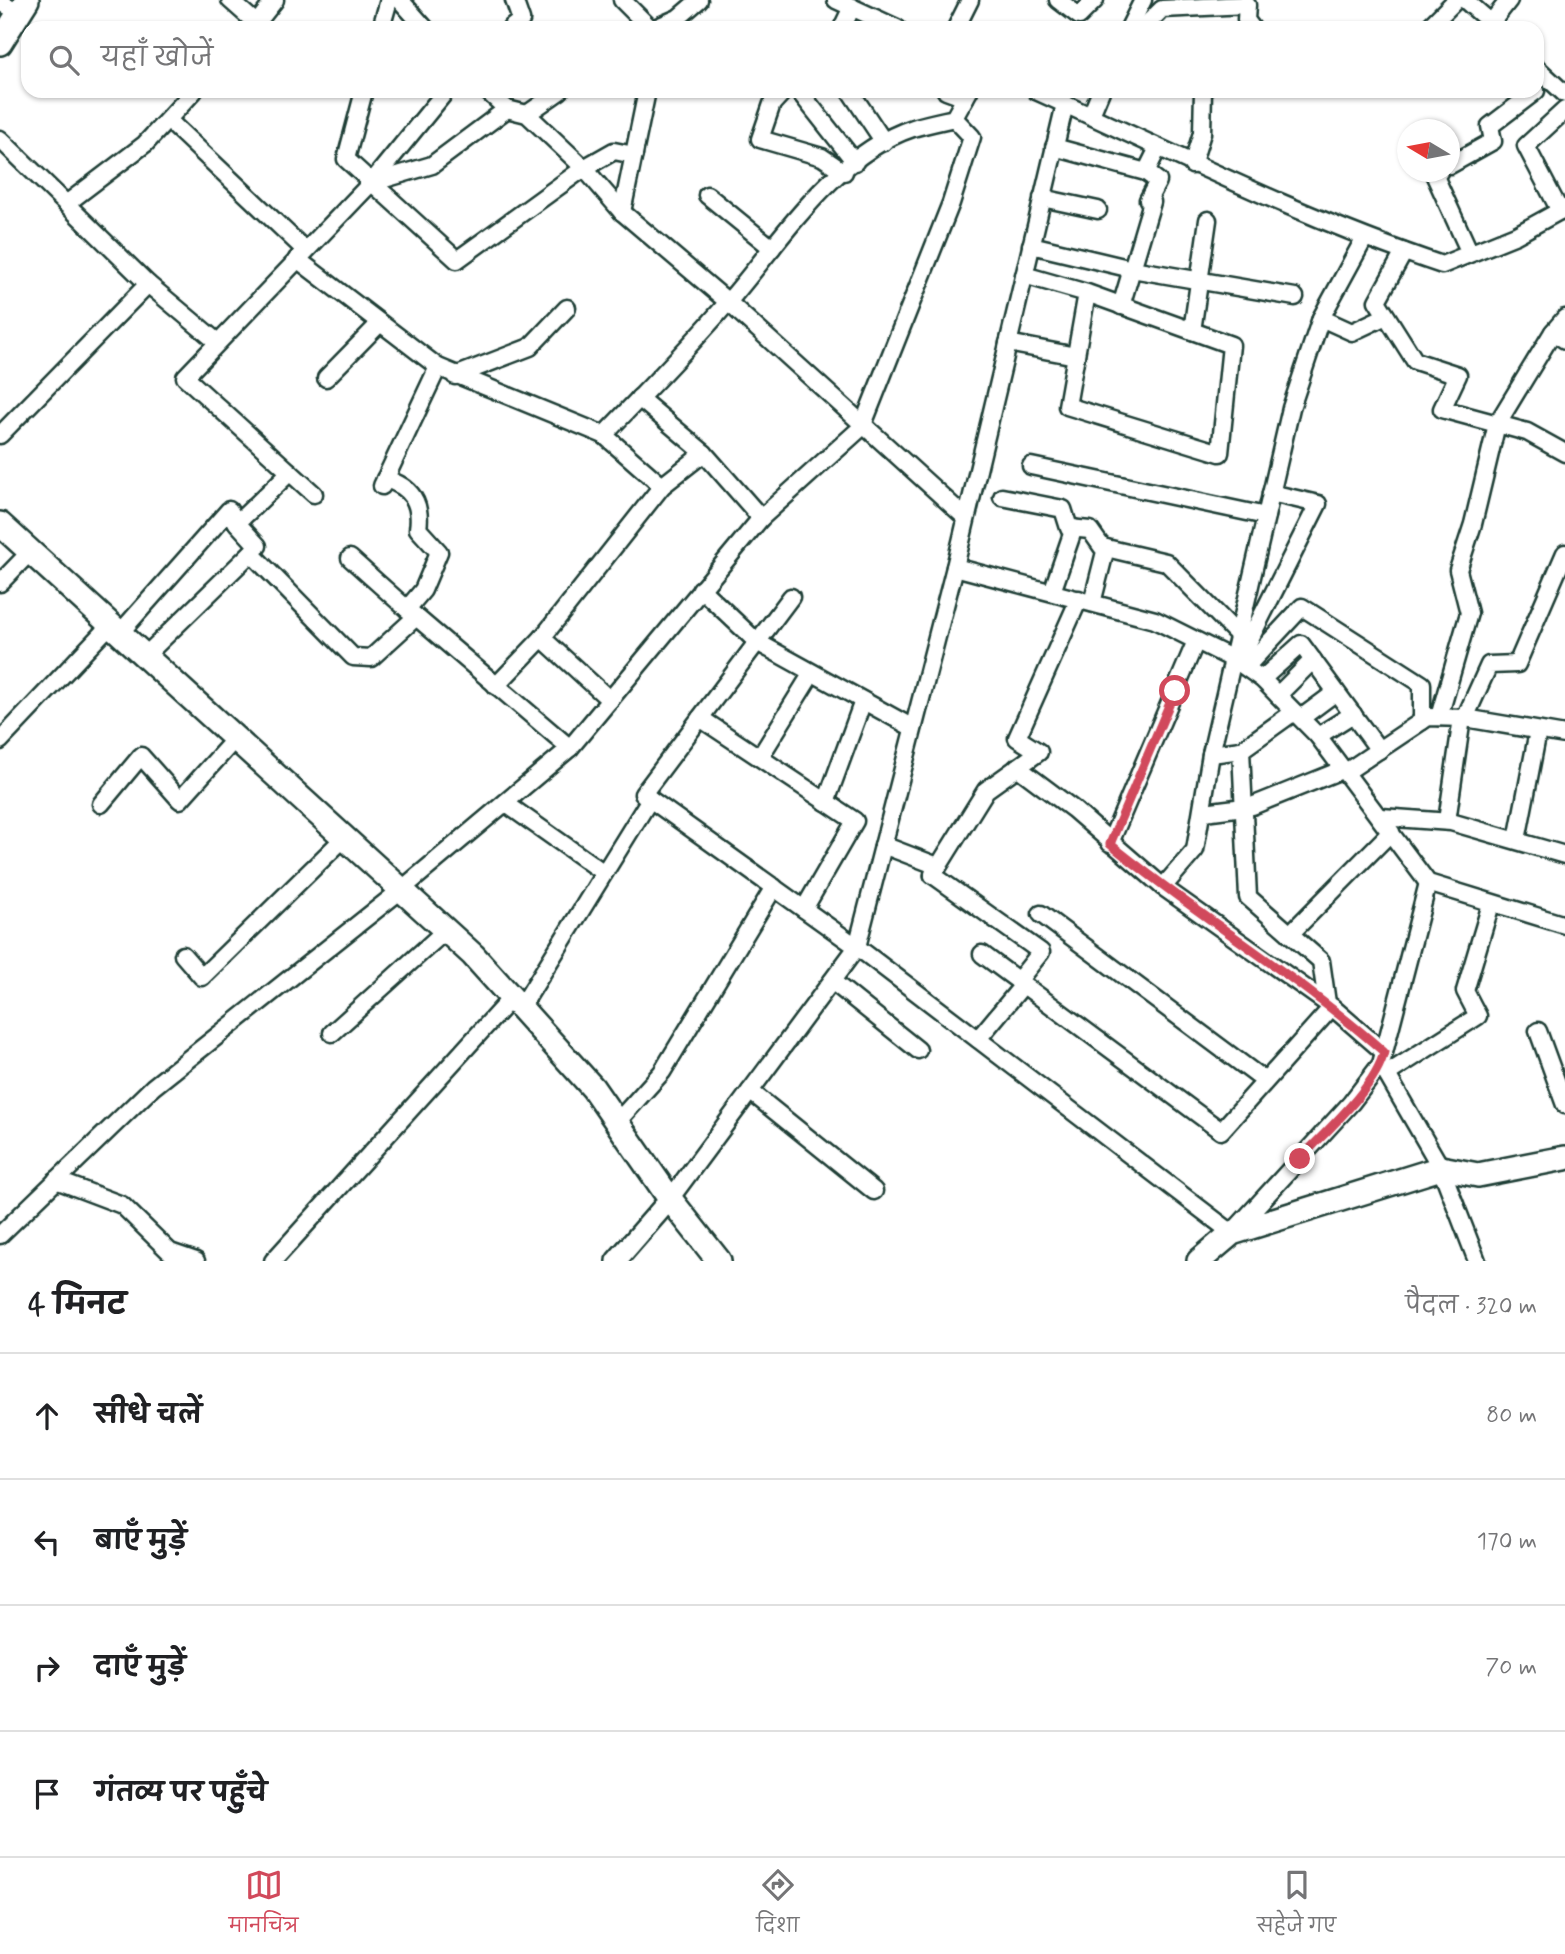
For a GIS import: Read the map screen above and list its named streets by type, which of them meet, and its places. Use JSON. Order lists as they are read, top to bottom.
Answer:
{
  "north": "left",
  "page": {
    "search": "यहाँ खोजें",
    "heading": ["4 मिनट", "पैदल · 320 m"],
    "list": [
      ["सीधे चलें", "80 m"],
      ["बाएँ मुड़ें", "170 m"],
      ["दाएँ मुड़ें", "70 m"],
      "गंतव्य पर पहुँचे"
    ],
    "nav": ["मानचित्र", "दिशा", "सहेजे गए"]
  }
}
